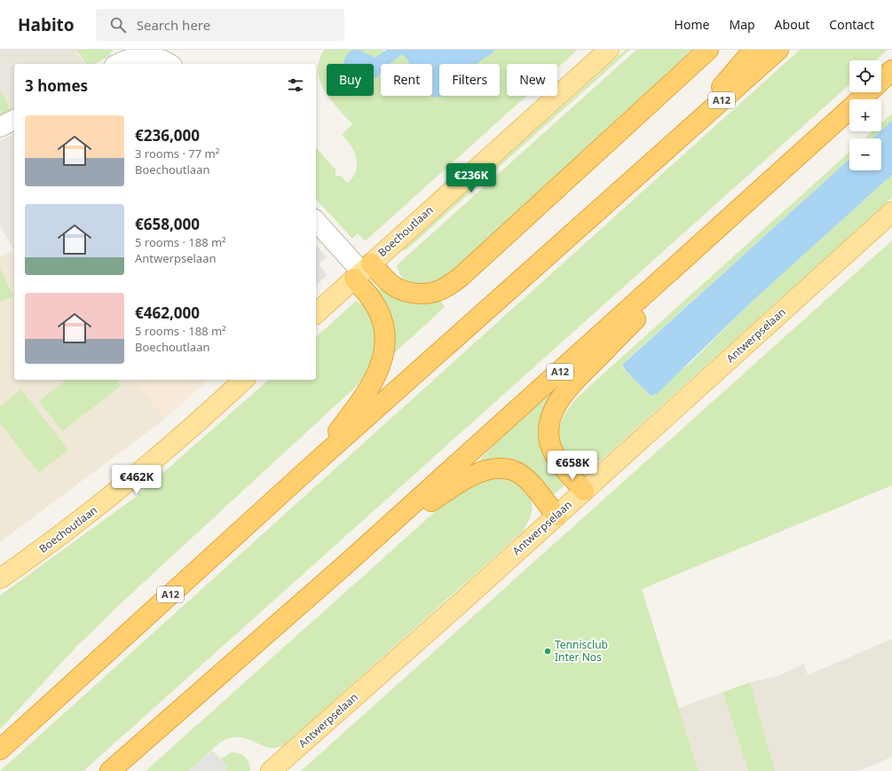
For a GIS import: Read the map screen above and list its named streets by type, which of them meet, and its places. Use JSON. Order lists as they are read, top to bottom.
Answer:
{
  "streets": {
    "highway": ["A12"],
    "main road": ["Boechoutlaan", "Antwerpselaan"]
  },
  "places": ["Tennisclub Inter Nos"],
  "page": {
    "header": "Habito",
    "search": "Search here",
    "nav": [
      "Home",
      "Map",
      "About",
      "Contact"
    ],
    "map_buttons": ["+", "−"],
    "chip": [
      "Buy",
      "Rent",
      "Filters",
      "New"
    ],
    "heading": "3 homes",
    "list": [
      {
        "name": "€236,000",
        "note": "3 rooms · 77 m² · Boechoutlaan"
      },
      {
        "name": "€658,000",
        "note": "5 rooms · 188 m² · Antwerpselaan"
      },
      {
        "name": "€462,000",
        "note": "5 rooms · 188 m² · Boechoutlaan"
      }
    ],
    "price": ["€236K", "€658K", "€462K"]
  }
}
